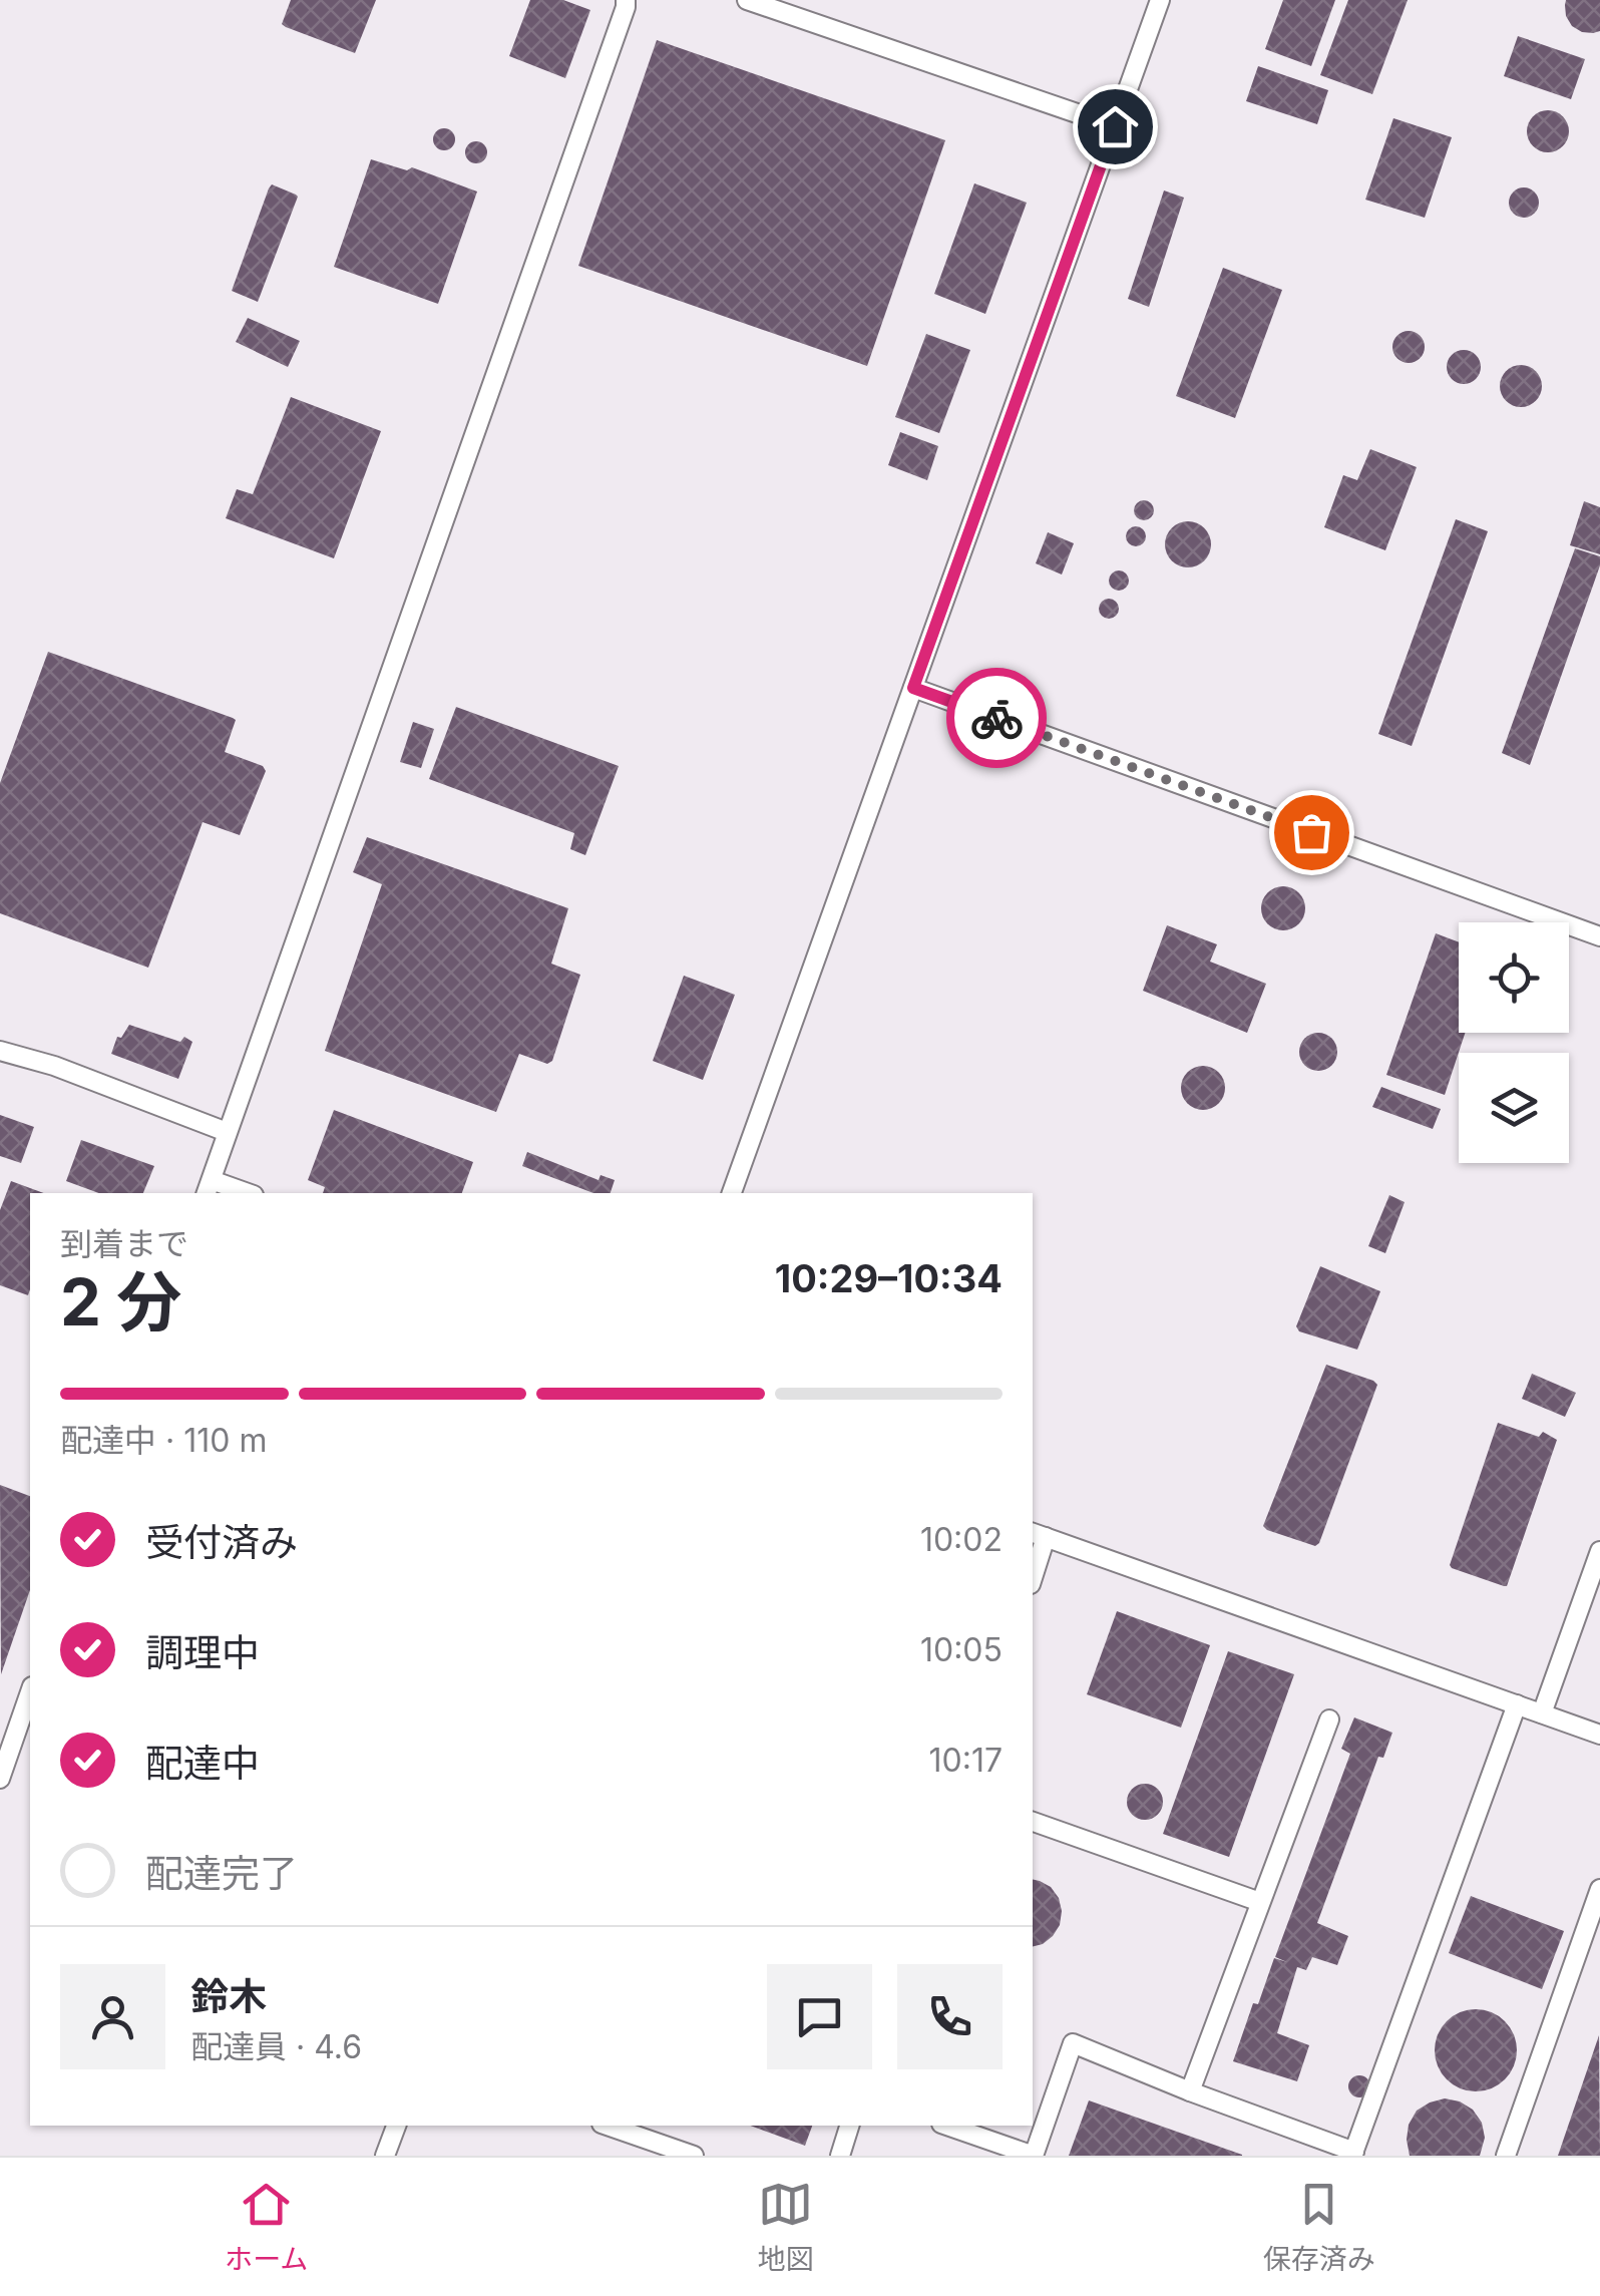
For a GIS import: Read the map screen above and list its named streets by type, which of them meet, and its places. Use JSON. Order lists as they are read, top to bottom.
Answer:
{
  "page": {
    "heading": ["2 分", "到着まで", "10:29–10:34"],
    "panel": ["鈴木", "配達員 · 4.6"],
    "bar": "配達中 · 110 m",
    "list": [
      ["受付済み", "10:02"],
      ["調理中", "10:05"],
      ["配達中", "10:17"],
      "配達完了"
    ],
    "tabs": ["ホーム", "地図", "保存済み"]
  }
}
